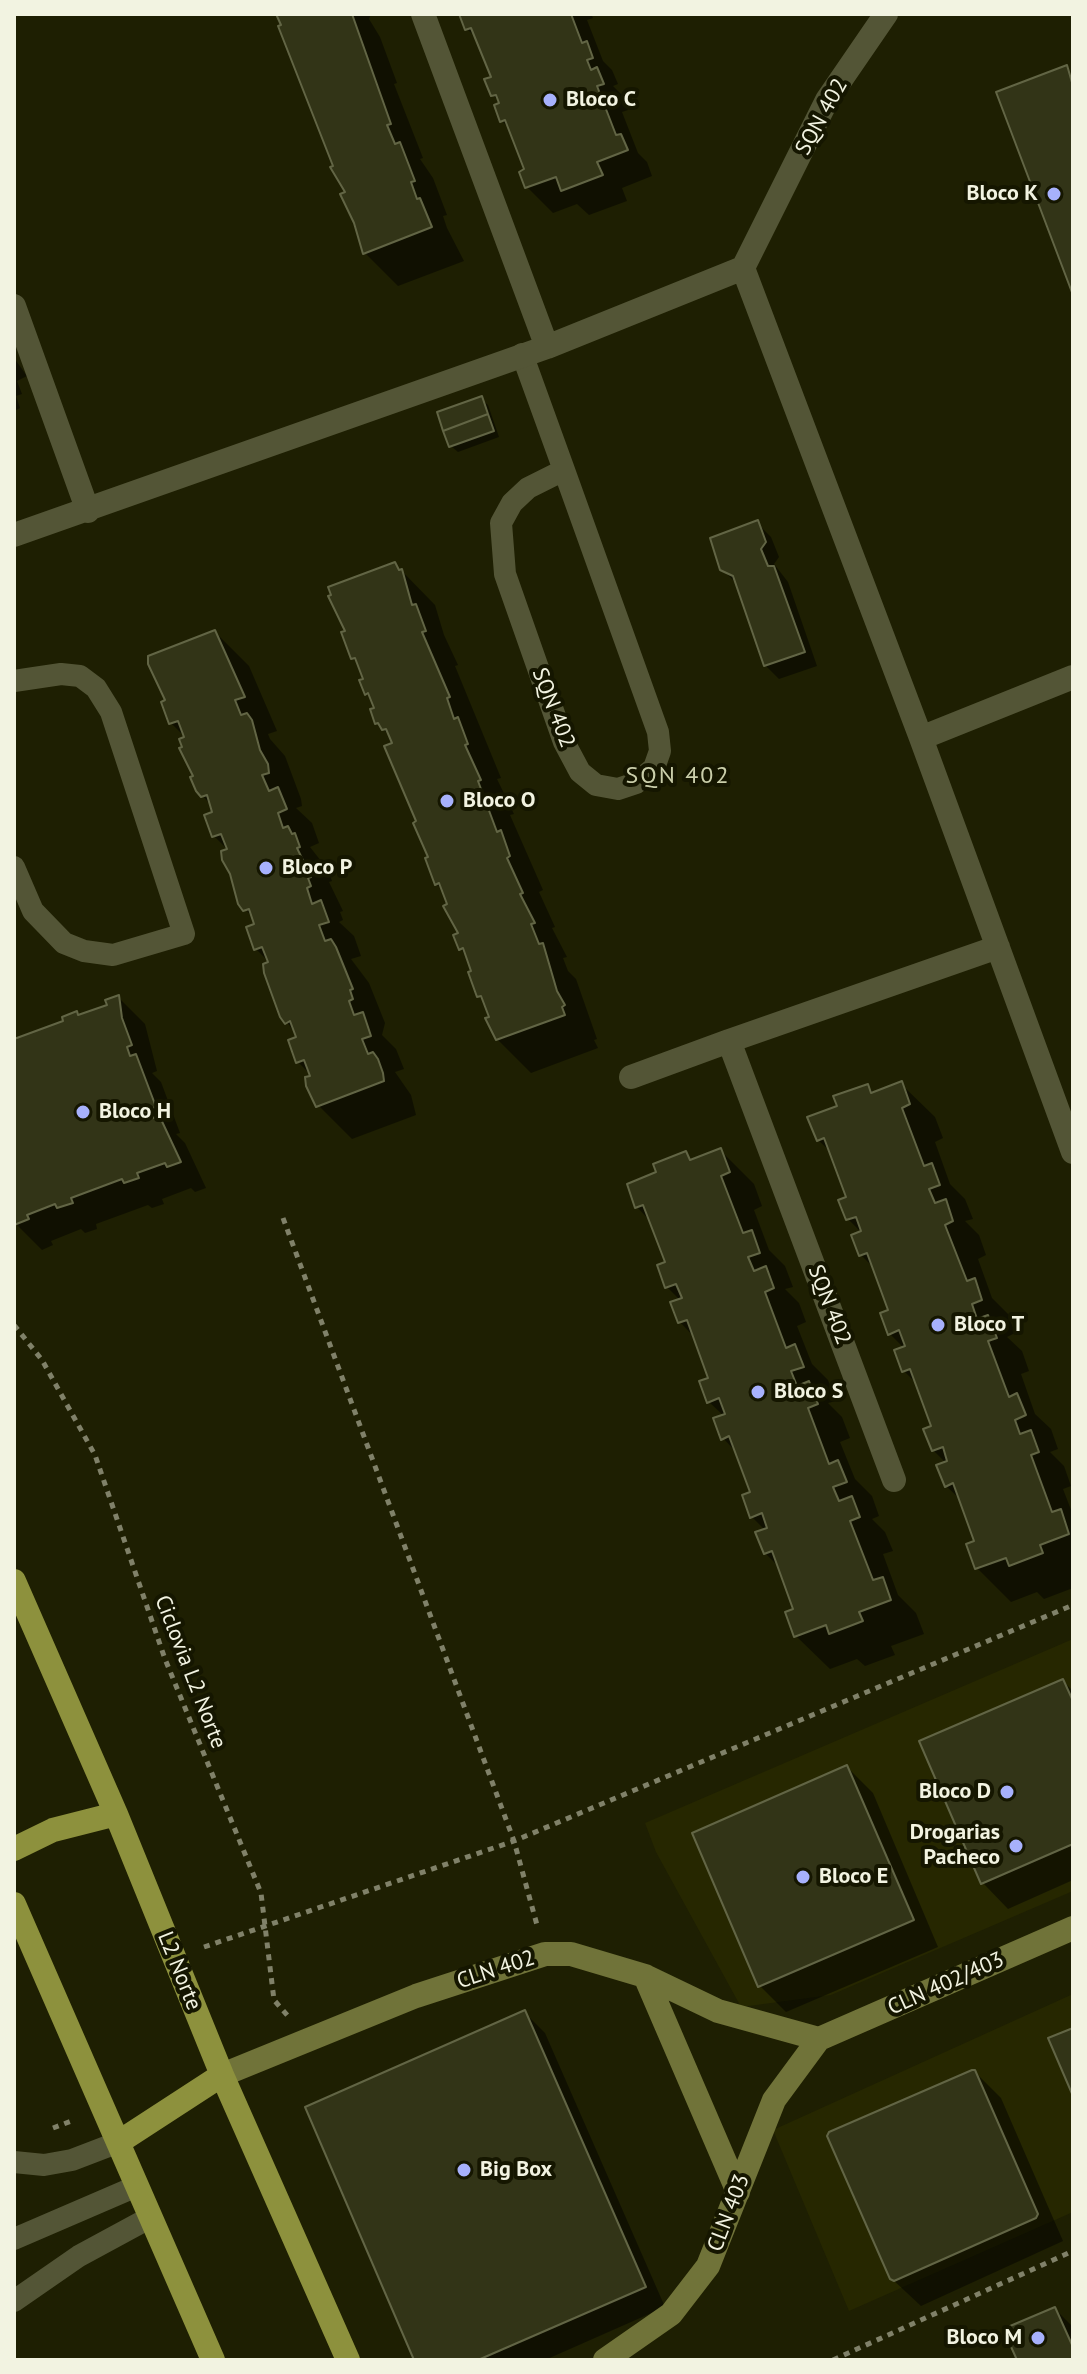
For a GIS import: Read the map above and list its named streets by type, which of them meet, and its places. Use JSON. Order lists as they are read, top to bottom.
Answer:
{
  "streets": {
    "main road": ["L2 Norte"],
    "street": [
      "SQN 402",
      "CLN 402",
      "CLN 402/403",
      "CLN 403"
    ],
    "path": ["Ciclovia L2 Norte"]
  },
  "crossings": [
    ["Ciclovia L2 Norte", "CLN 402"],
    ["CLN 402", "L2 Norte"],
    ["CLN 402", "CLN 402/403"],
    ["CLN 402", "CLN 403"],
    ["CLN 402/403", "CLN 403"]
  ],
  "districts": ["SQN 402"],
  "places": [
    "Bloco C",
    "Bloco K",
    "Bloco O",
    "Bloco P",
    "Bloco H",
    "Bloco T",
    "Bloco S",
    "Bloco D",
    "Drogarias Pacheco",
    "Bloco E",
    "Big Box",
    "Bloco M"
  ]
}
